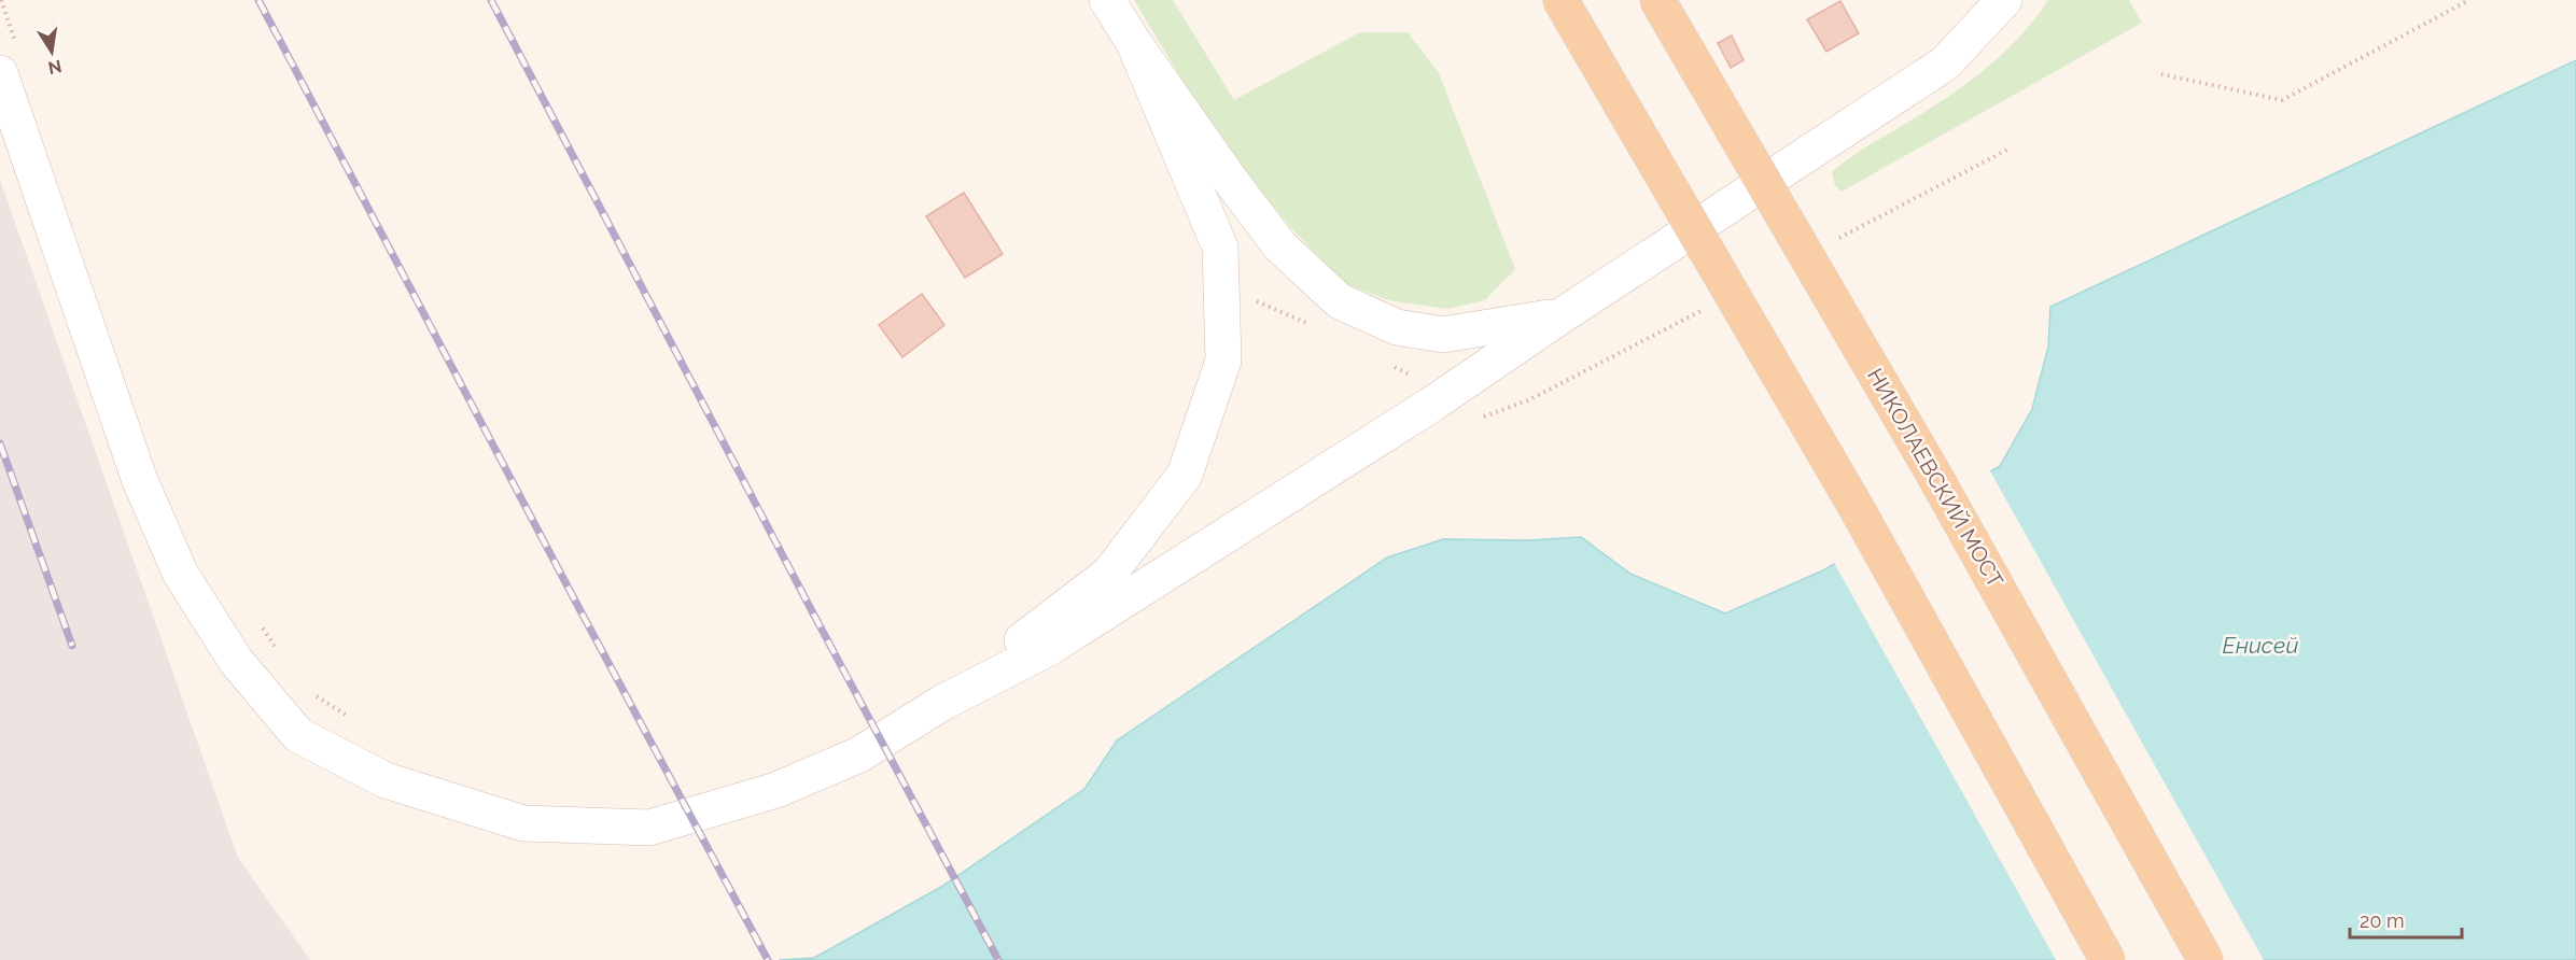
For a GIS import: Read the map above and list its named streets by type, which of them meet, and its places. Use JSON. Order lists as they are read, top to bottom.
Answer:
{
  "streets": {
    "main road": ["НИКОЛАЕВСКИЙ МОСТ"]
  },
  "water": ["Енисей"],
  "scale_bar": "20 m",
  "north": "bottom"
}
